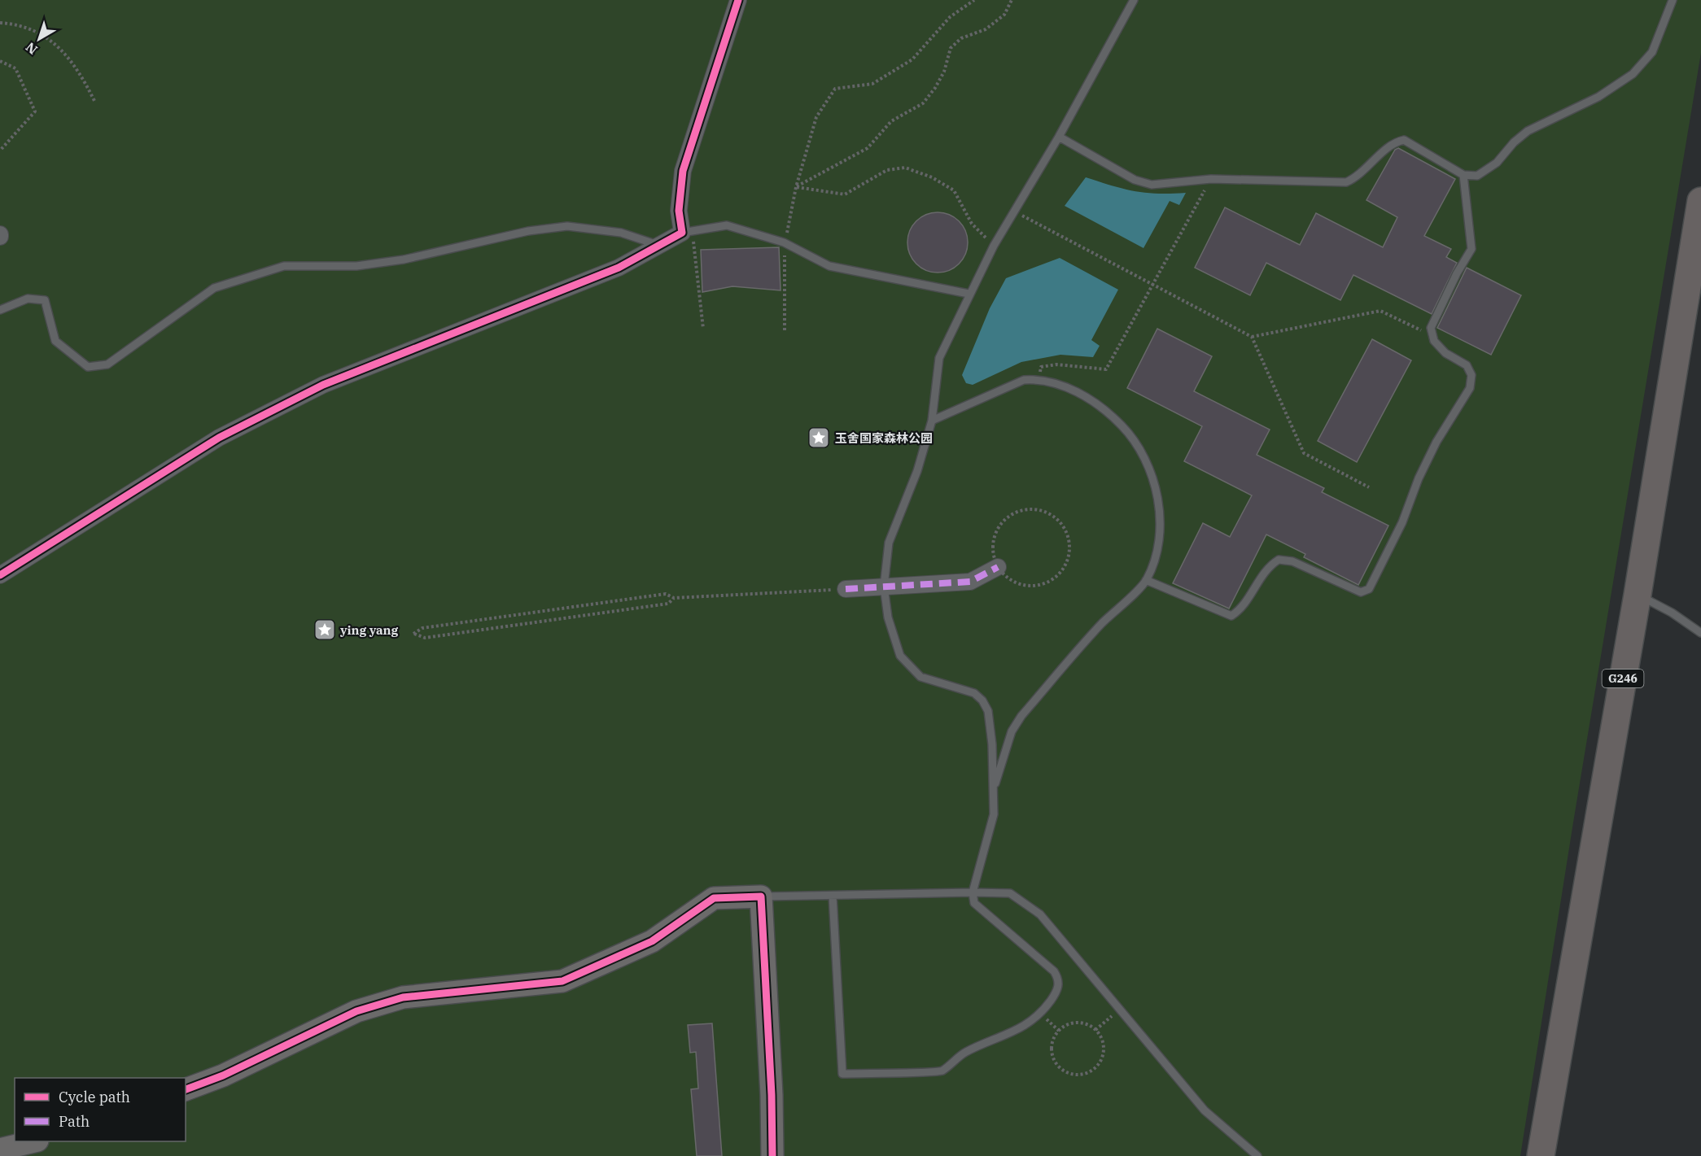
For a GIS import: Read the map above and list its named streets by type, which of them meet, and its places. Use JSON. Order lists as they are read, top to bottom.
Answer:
{
  "streets": {
    "highway": ["G246"]
  },
  "places": {
    "place": ["玉舍国家森林公园", "ying yang"]
  },
  "legend": ["Cycle path", "Path"],
  "north": "bottom left"
}
